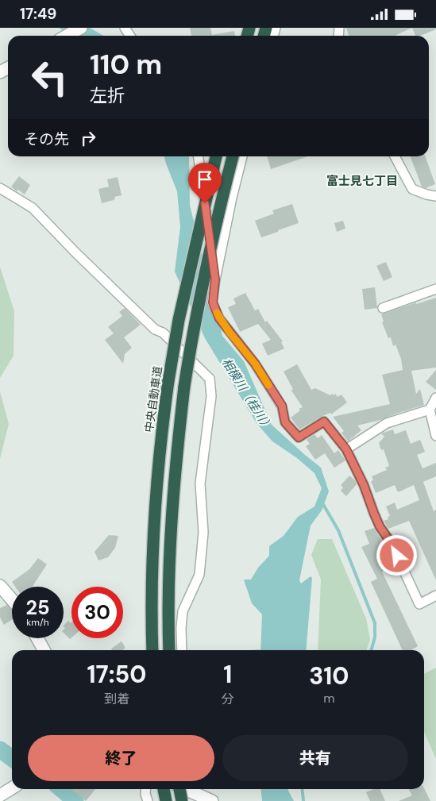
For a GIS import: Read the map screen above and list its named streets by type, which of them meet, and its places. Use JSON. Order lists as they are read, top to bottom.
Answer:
{
  "streets": {
    "highway": ["中央自動車道"]
  },
  "districts": ["富士見七丁目"],
  "water": ["相模川（桂川）"],
  "page": {
    "status": "17:49",
    "turn": ["110 m", "左折"],
    "then": "その先",
    "speed": "25 km/h",
    "limit": "30",
    "eta": [
      "17:50",
      "到着",
      "1",
      "分",
      "310",
      "m"
    ],
    "buttons": ["終了", "共有"]
  }
}
